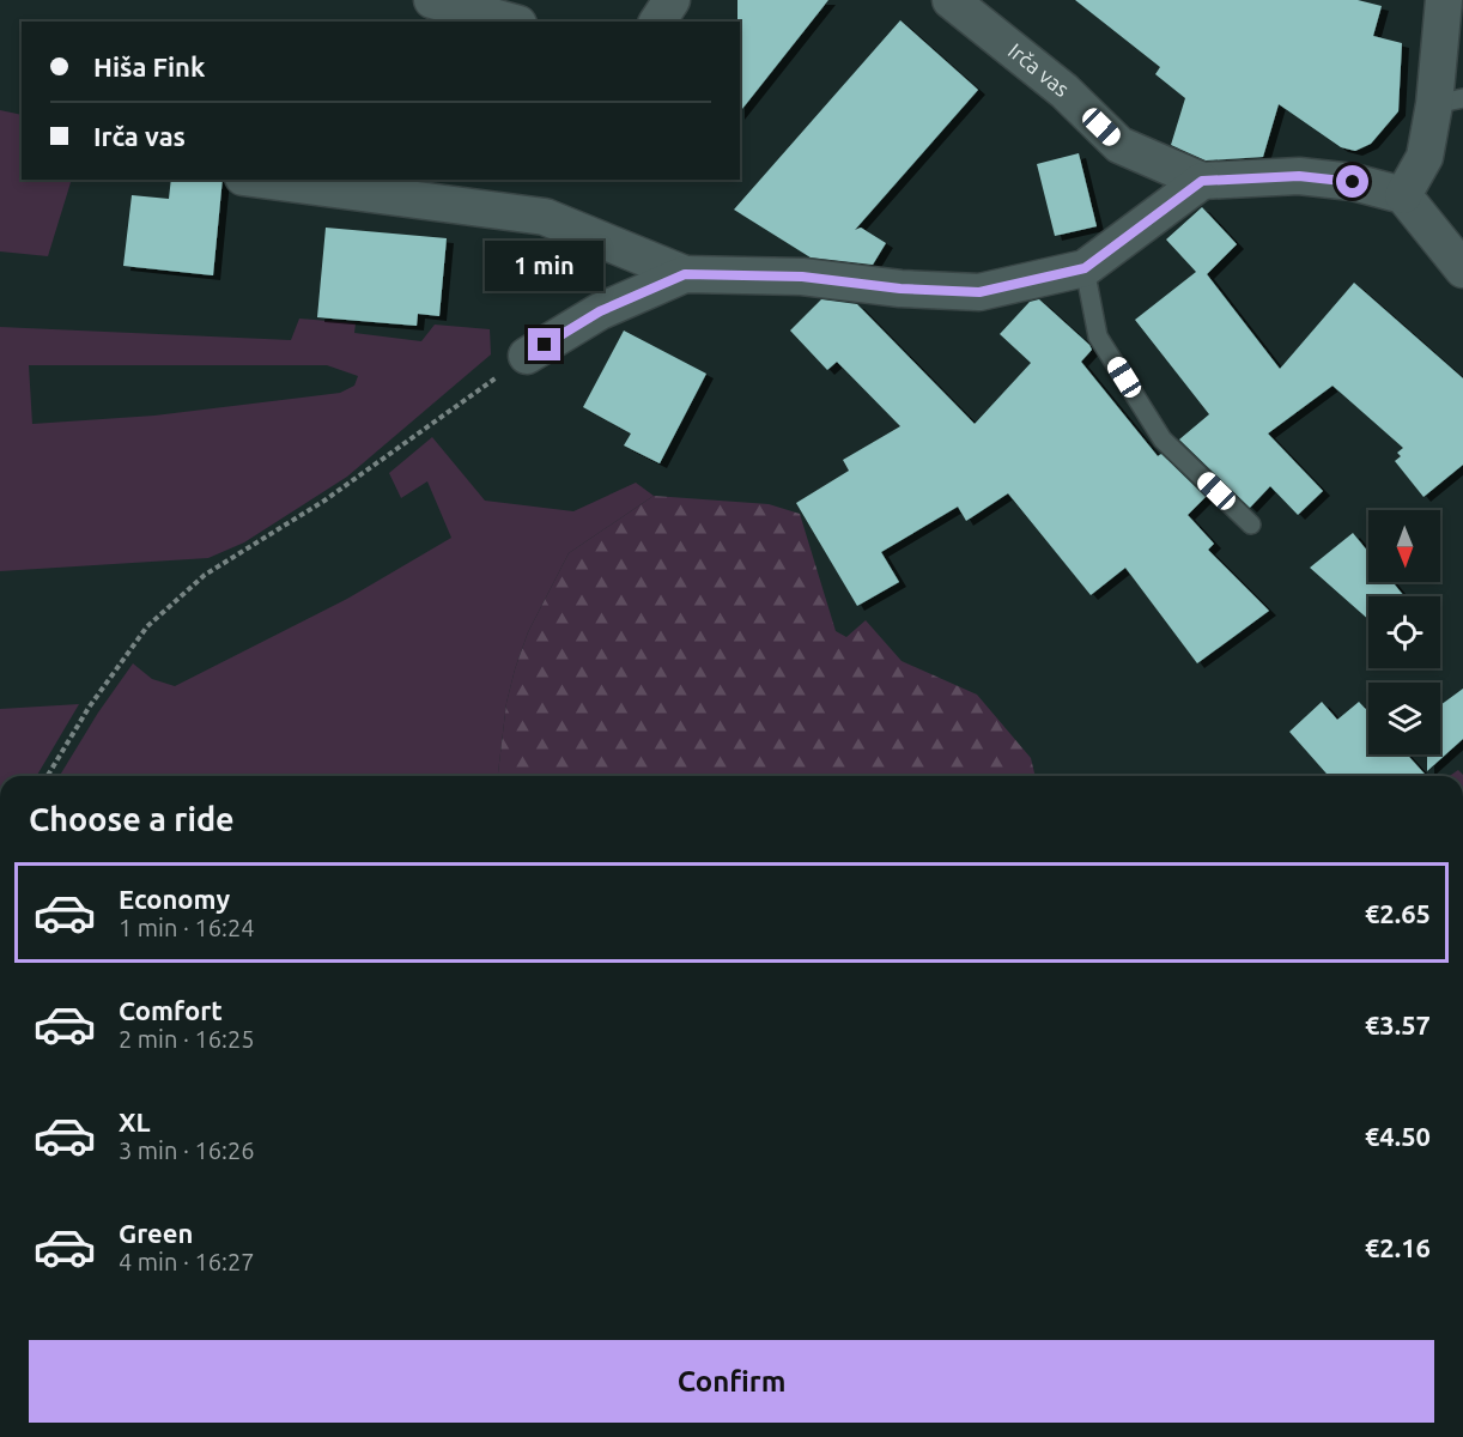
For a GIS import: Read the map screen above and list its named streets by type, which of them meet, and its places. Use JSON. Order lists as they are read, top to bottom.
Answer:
{
  "streets": {
    "street": ["Irča vas"]
  },
  "north": "bottom",
  "page": {
    "banner": ["Hiša Fink", "Irča vas"],
    "bubble": "1 min",
    "heading": "Choose a ride",
    "list": [
      {
        "name": "Economy",
        "note": "1 min · 16:24",
        "value": "€2.65"
      },
      {
        "name": "Comfort",
        "note": "2 min · 16:25",
        "value": "€3.57"
      },
      {
        "name": "XL",
        "note": "3 min · 16:26",
        "value": "€4.50"
      },
      {
        "name": "Green",
        "note": "4 min · 16:27",
        "value": "€2.16"
      }
    ],
    "buttons": "Confirm"
  }
}
